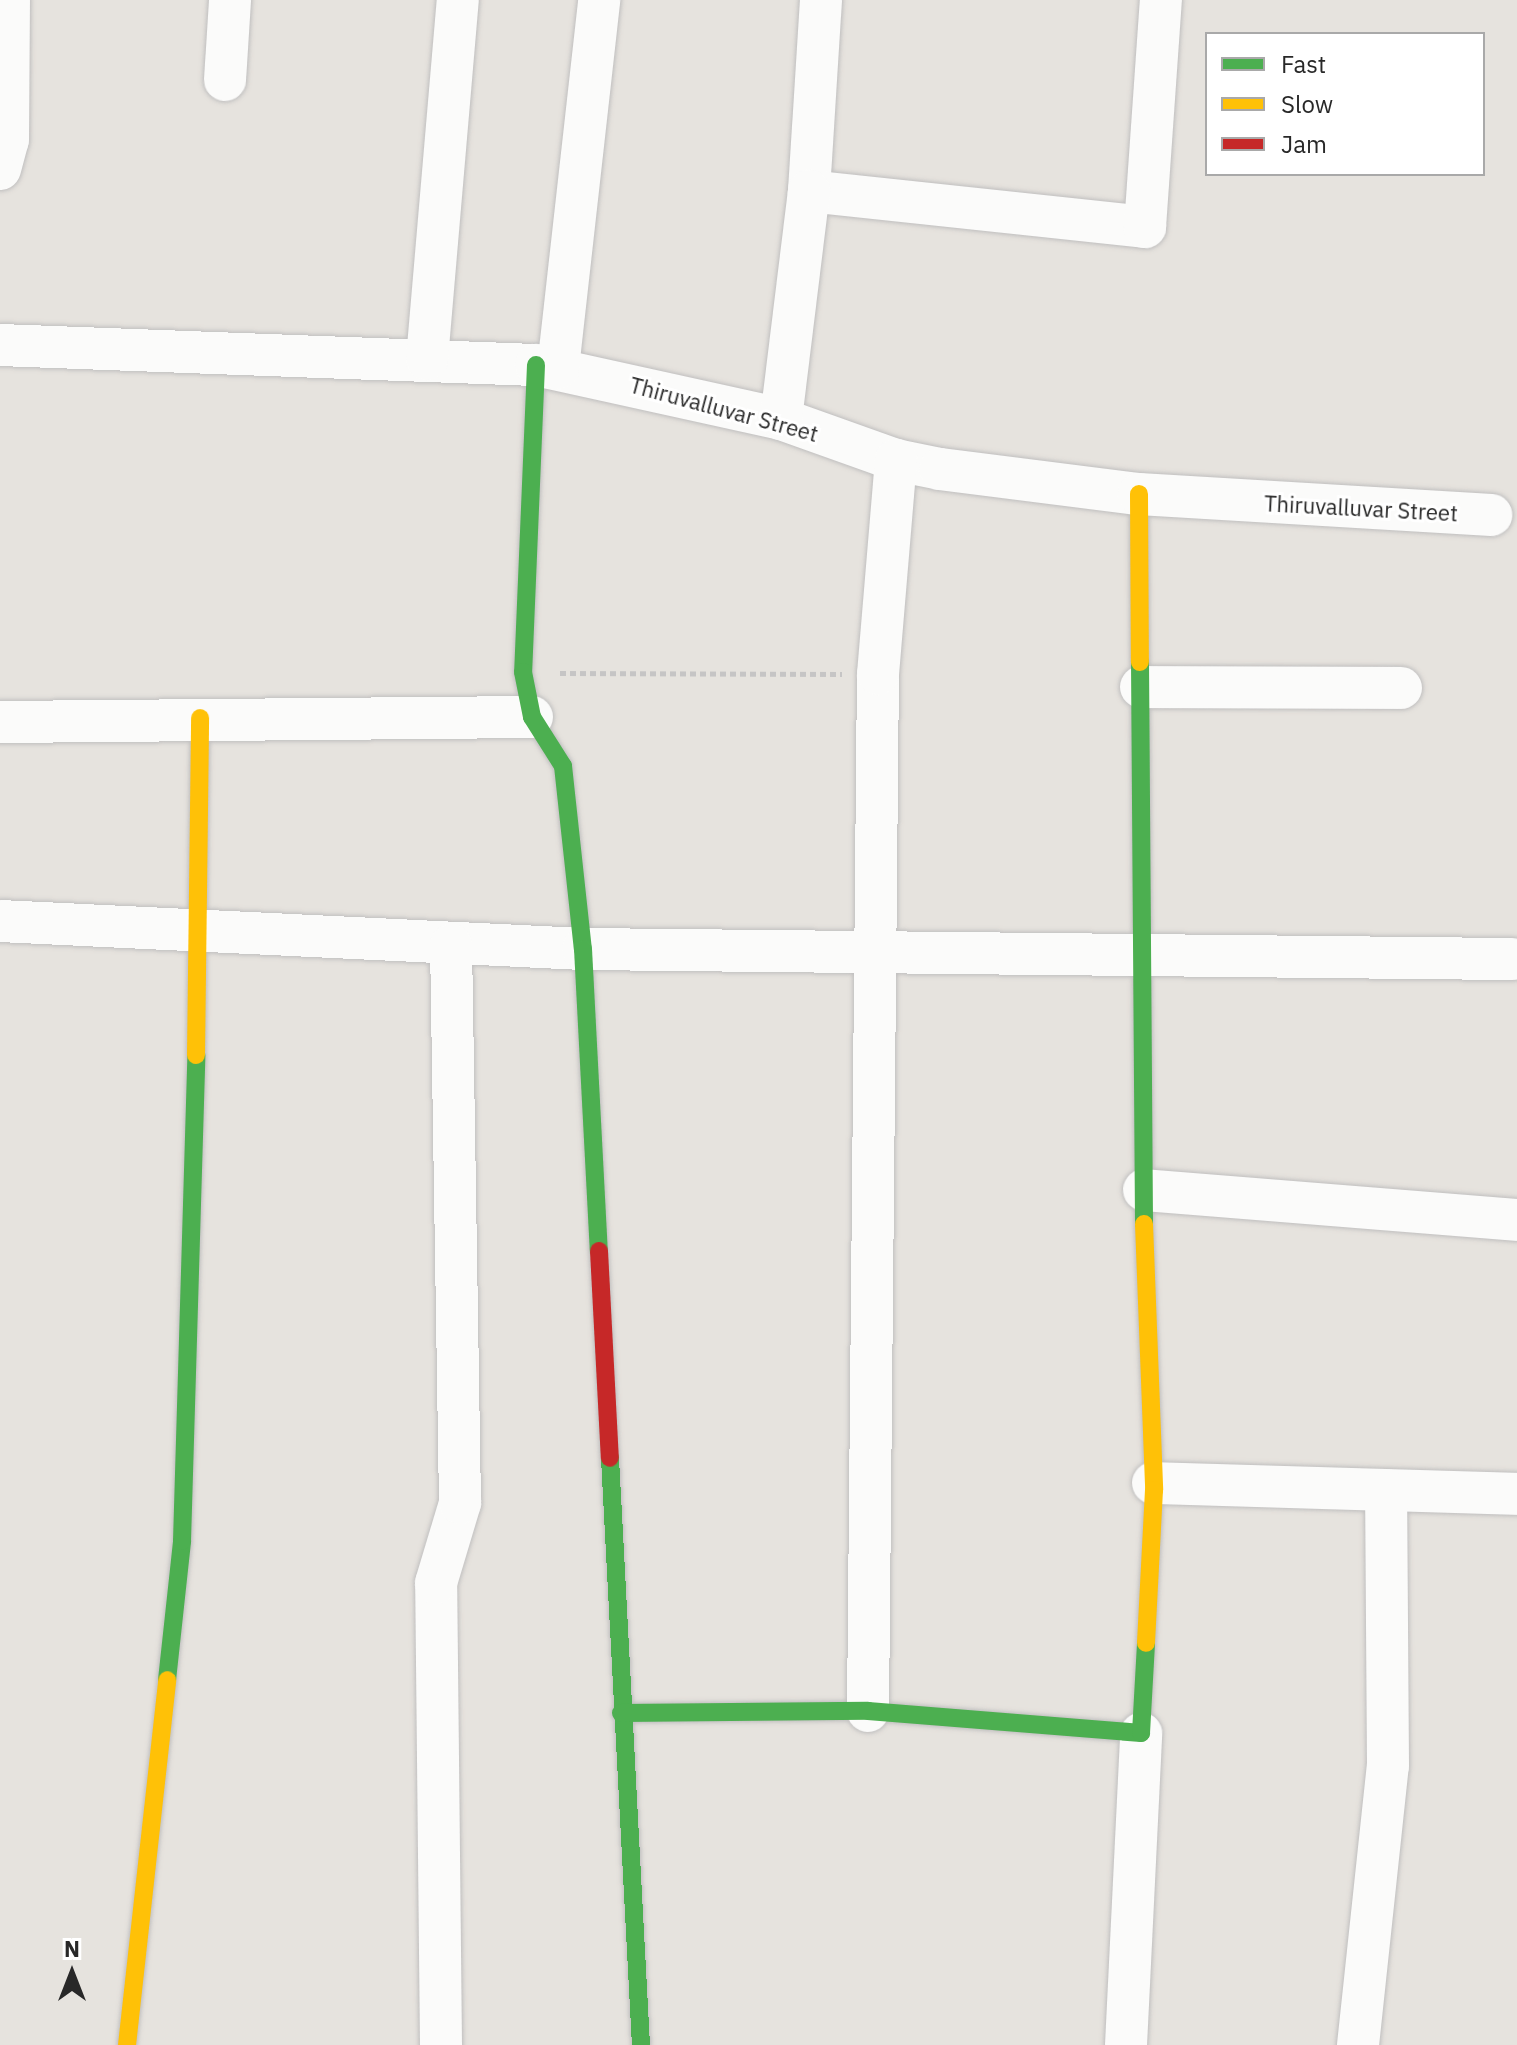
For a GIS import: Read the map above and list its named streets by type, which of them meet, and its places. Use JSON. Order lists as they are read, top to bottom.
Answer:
{
  "streets": {
    "street": ["Thiruvalluvar Street"]
  },
  "legend": ["Fast", "Slow", "Jam"],
  "north": "top"
}
